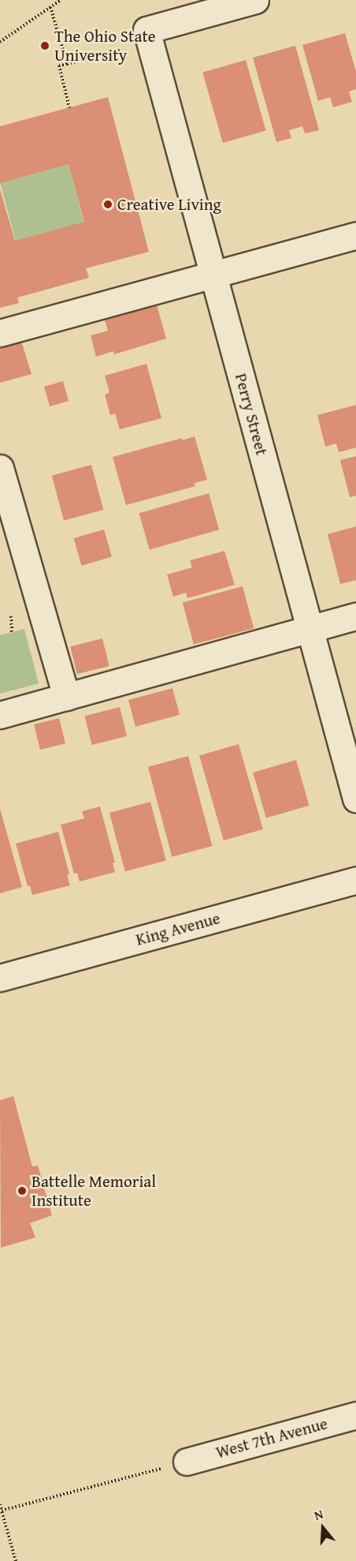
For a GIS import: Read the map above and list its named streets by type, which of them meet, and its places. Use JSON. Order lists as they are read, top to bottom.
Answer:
{
  "streets": {
    "street": ["Perry Street", "King Avenue", "West 7th Avenue"]
  },
  "places": ["The Ohio State University", "Creative Living", "Battelle Memorial Institute"],
  "north": "top"
}
